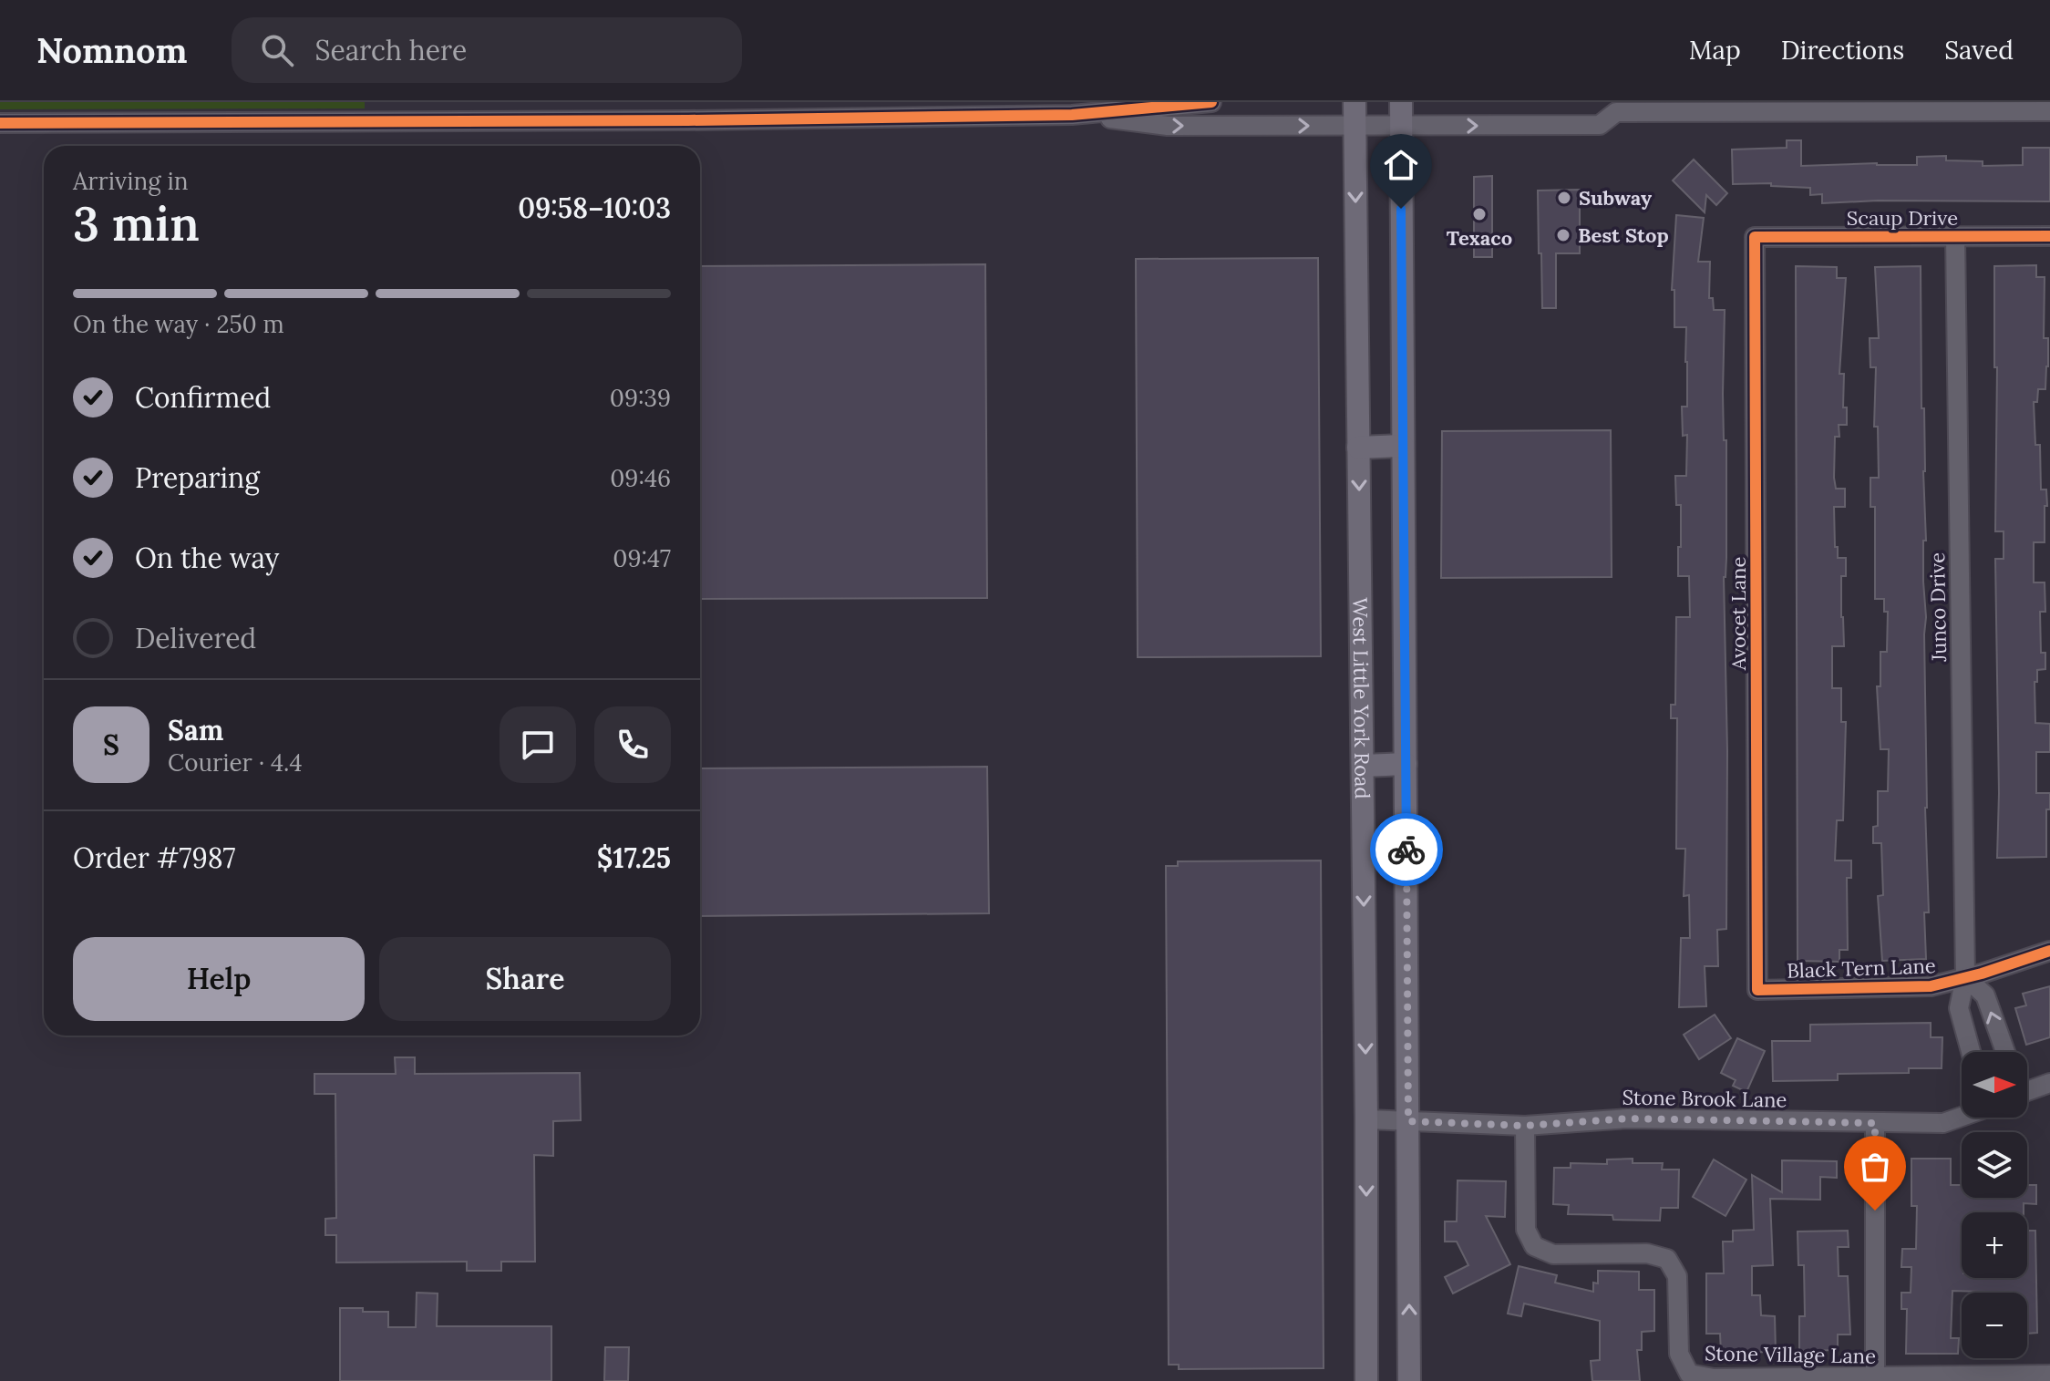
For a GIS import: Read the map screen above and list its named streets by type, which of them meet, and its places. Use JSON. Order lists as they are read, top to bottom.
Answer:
{
  "streets": {
    "main road": ["West Little York Road"],
    "street": [
      "Scaup Drive",
      "Junco Drive",
      "Avocet Lane",
      "Black Tern Lane",
      "Stone Brook Lane",
      "Stone Village Lane"
    ]
  },
  "crossings": [
    ["Scaup Drive", "Junco Drive"],
    ["Scaup Drive", "Avocet Lane"],
    ["Junco Drive", "Black Tern Lane"],
    ["Avocet Lane", "Black Tern Lane"],
    ["West Little York Road", "Stone Brook Lane"],
    ["Stone Brook Lane", "Stone Village Lane"]
  ],
  "places": ["Subway", "Texaco", "Best Stop"],
  "north": "right",
  "page": {
    "header": "Nomnom",
    "search": "Search here",
    "nav": ["Map", "Directions", "Saved"],
    "heading": ["3 min", "Arriving in", "09:58–10:03"],
    "panel": [
      "Sam",
      "Courier · 4.4",
      "Order #7987",
      "$17.25"
    ],
    "bar": "On the way · 250 m",
    "list": [
      ["Confirmed", "09:39"],
      ["Preparing", "09:46"],
      ["On the way", "09:47"],
      "Delivered"
    ],
    "round": "S",
    "buttons": ["Help", "Share"],
    "map_buttons": ["+", "−"]
  }
}
